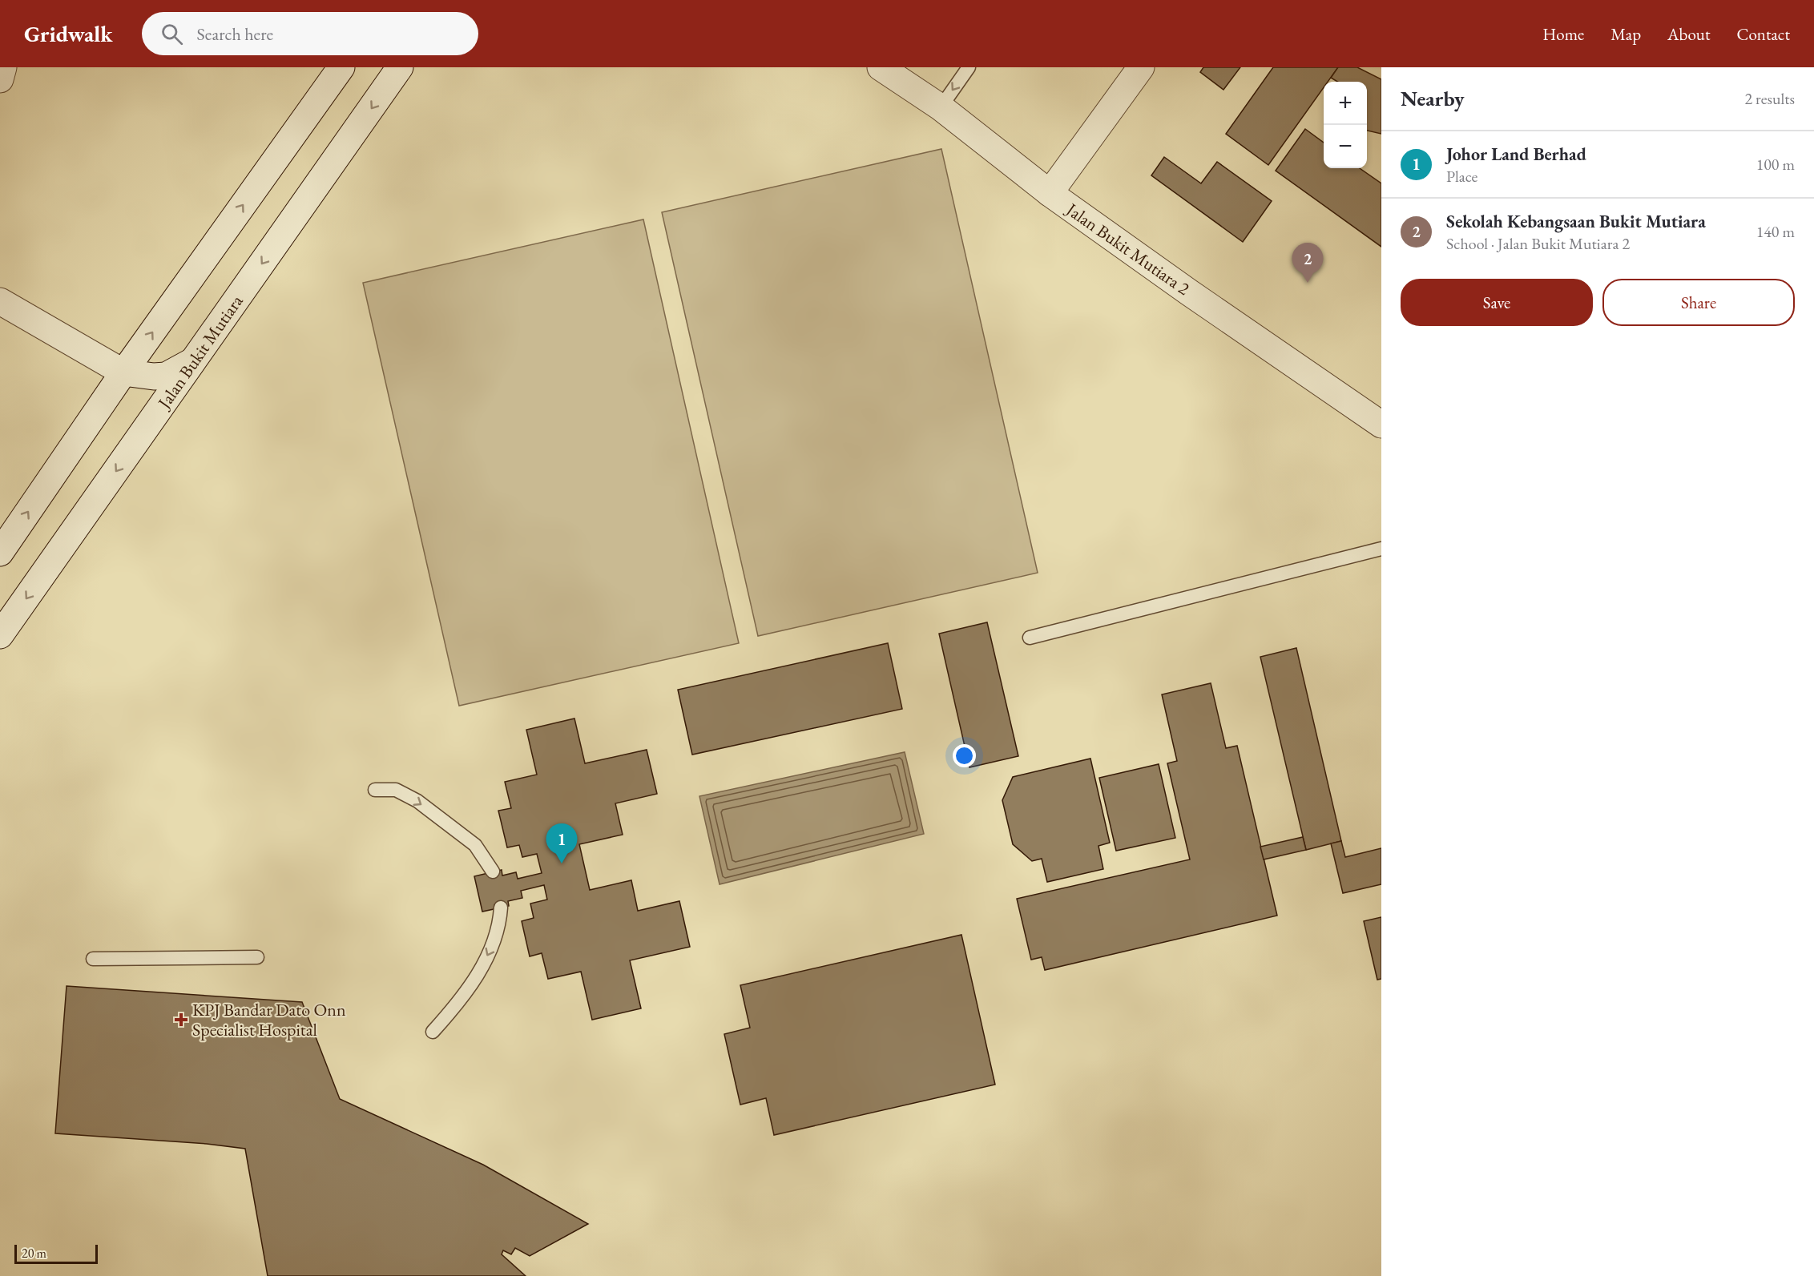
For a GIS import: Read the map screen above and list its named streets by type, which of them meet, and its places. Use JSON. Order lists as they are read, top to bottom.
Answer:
{
  "streets": {
    "street": ["Jalan Bukit Mutiara 2", "Jalan Bukit Mutiara"]
  },
  "places": {
    "health": ["KPJ Bandar Dato Onn Specialist Hospital"]
  },
  "scale_bar": "20 m",
  "page": {
    "header": "Gridwalk",
    "search": "Search here",
    "nav": [
      "Home",
      "Map",
      "About",
      "Contact"
    ],
    "heading": ["Nearby", "2 results"],
    "map_buttons": ["+", "−"],
    "list": [
      {
        "mark": "1",
        "name": "Johor Land Berhad",
        "note": "Place",
        "value": "100 m"
      },
      {
        "mark": "2",
        "name": "Sekolah Kebangsaan Bukit Mutiara",
        "note": "School · Jalan Bukit Mutiara 2",
        "value": "140 m"
      }
    ],
    "pins": ["2", "1"],
    "buttons": ["Save", "Share"],
    "scale": "20 m"
  }
}
